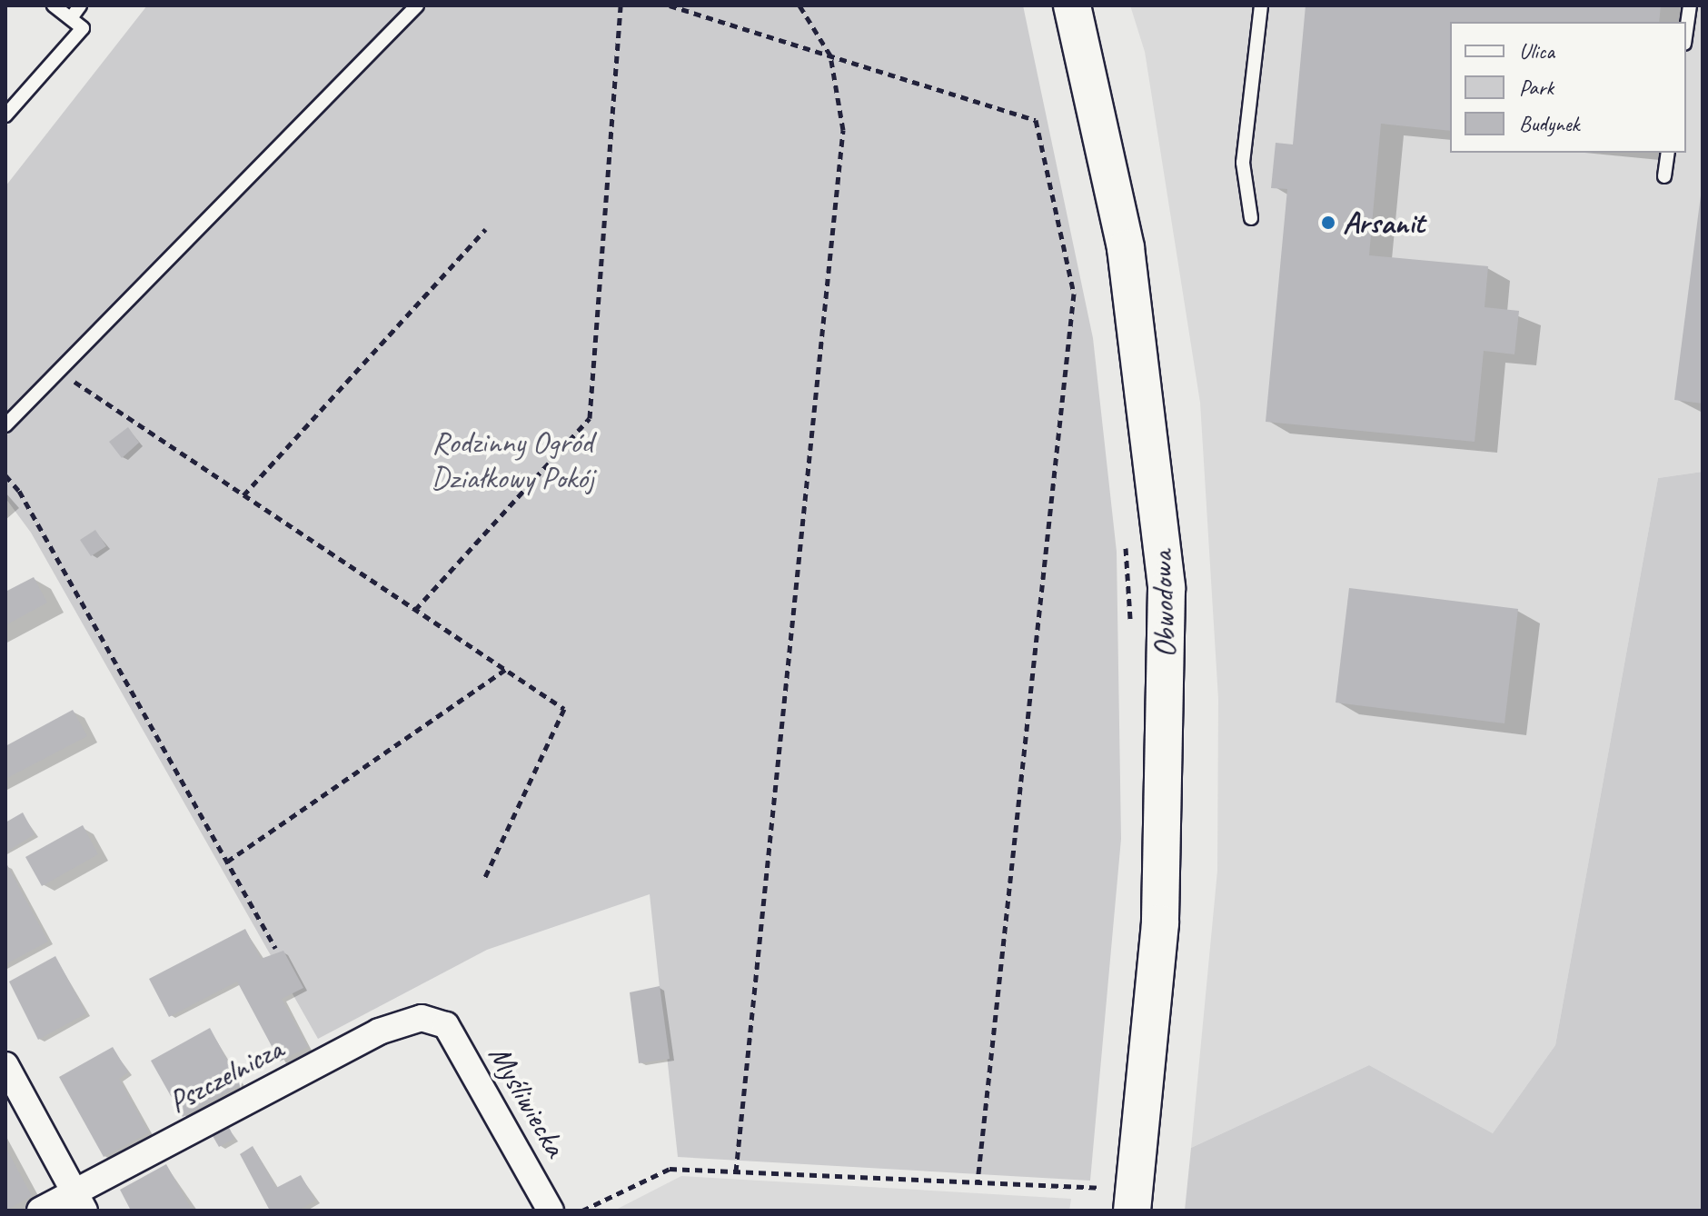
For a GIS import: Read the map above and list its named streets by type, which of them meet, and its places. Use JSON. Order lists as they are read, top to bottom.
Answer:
{
  "streets": {
    "street": ["Obwodowa", "Pszczelnicza", "Myśliwiecka"]
  },
  "crossings": [
    ["Pszczelnicza", "Myśliwiecka"]
  ],
  "parks": ["Rodzinny Ogród Działkowy Pokój"],
  "places": ["Arsanit"],
  "legend": ["Ulica", "Park", "Budynek"]
}
